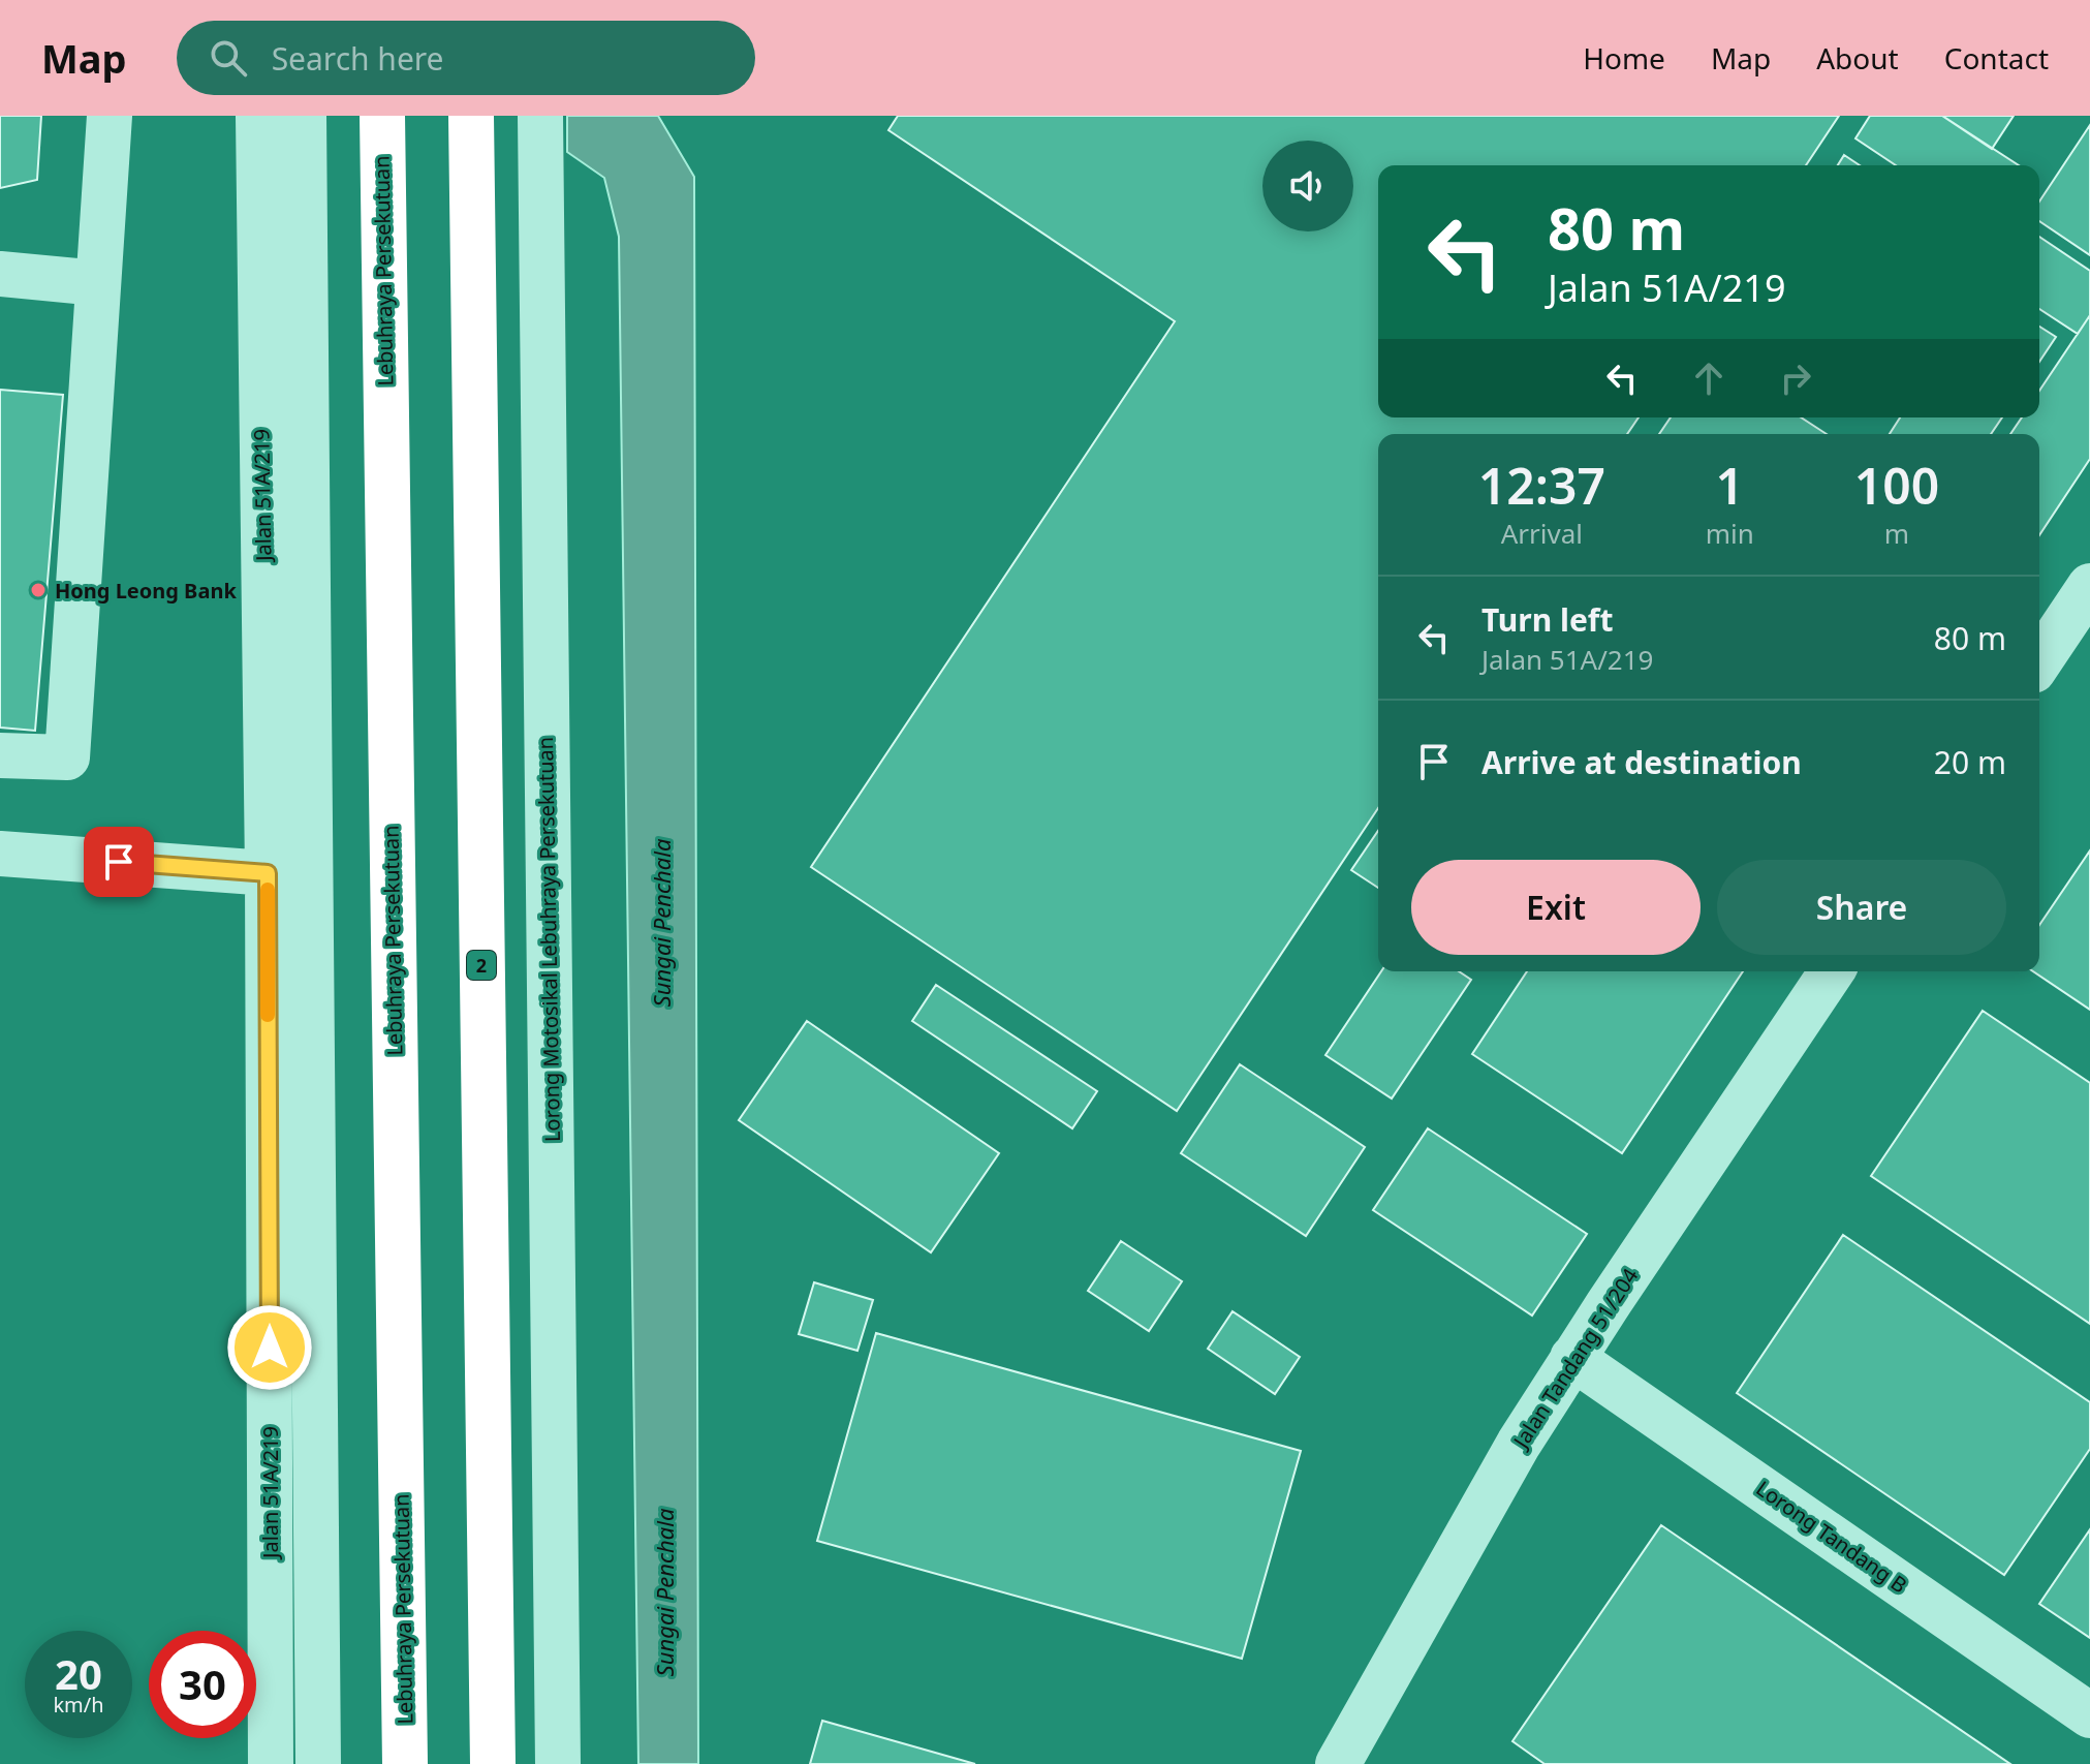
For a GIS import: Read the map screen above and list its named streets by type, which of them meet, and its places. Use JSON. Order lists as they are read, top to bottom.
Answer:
{
  "streets": {
    "highway": ["Lebuhraya Persekutuan", "2"],
    "street": [
      "Jalan 51A/219",
      "Lorong Motosikal Lebuhraya Persekutuan",
      "Jalan Tandang 51/204",
      "Lorong Tandang B"
    ]
  },
  "crossings": [
    ["Jalan Tandang 51/204", "Lorong Tandang B"]
  ],
  "water": ["Sungai Penchala"],
  "places": ["Hong Leong Bank"],
  "page": {
    "header": "Map",
    "search": "Search here",
    "nav": [
      "Home",
      "Map",
      "About",
      "Contact"
    ],
    "turn": ["80 m", "Jalan 51A/219"],
    "eta": [
      "12:37",
      "Arrival",
      "1",
      "min",
      "100",
      "m"
    ],
    "list": [
      {
        "name": "Turn left",
        "note": "Jalan 51A/219",
        "value": "80 m"
      },
      {
        "name": "Arrive at destination",
        "value": "20 m"
      }
    ],
    "buttons": ["Exit", "Share"],
    "speed": "20 km/h",
    "limit": "30"
  }
}
